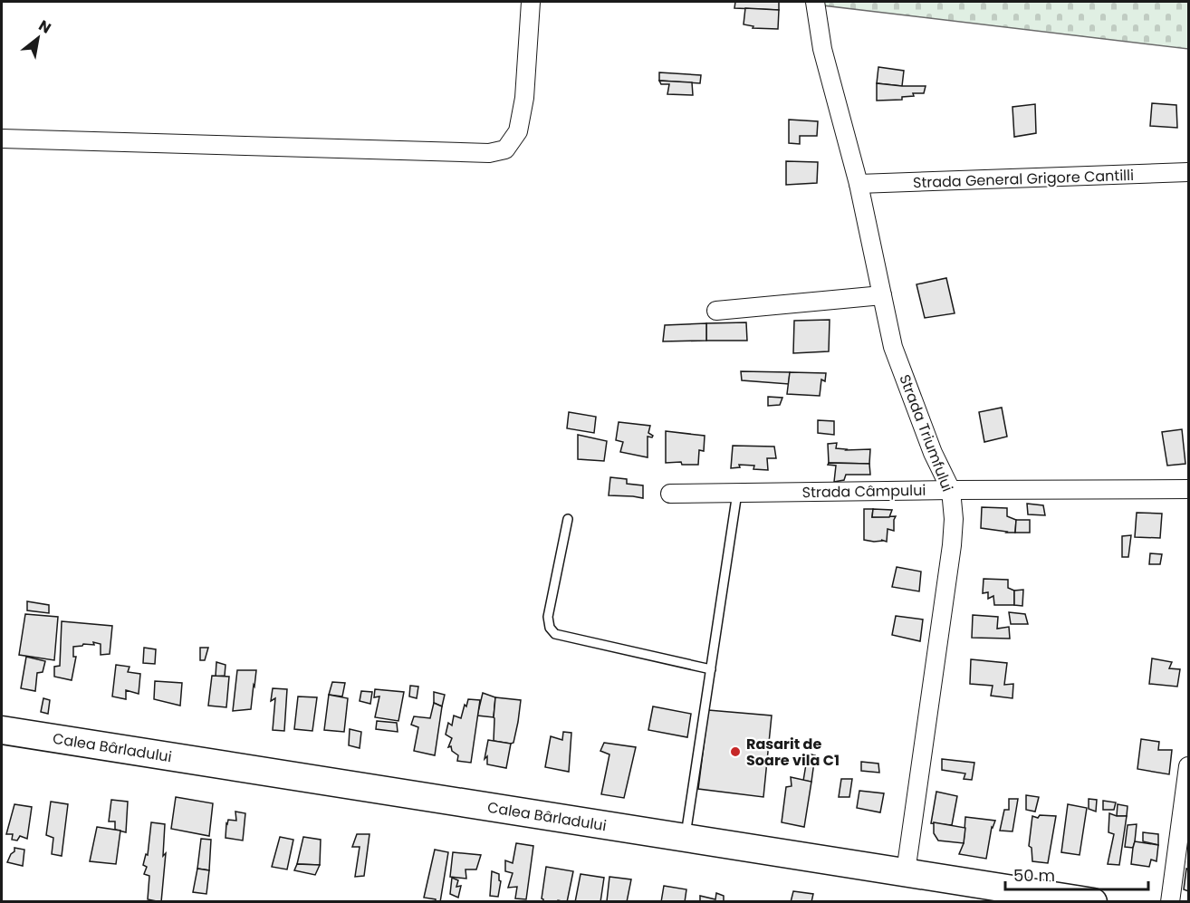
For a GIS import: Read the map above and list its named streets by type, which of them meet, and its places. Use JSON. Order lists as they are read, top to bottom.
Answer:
{
  "streets": {
    "main road": ["Calea Bârladului"],
    "street": ["Strada General Grigore Cantilli", "Strada Triumfului", "Strada Câmpului"]
  },
  "crossings": [
    ["Strada General Grigore Cantilli", "Strada Triumfului"],
    ["Strada Triumfului", "Strada Câmpului"],
    ["Strada Triumfului", "Calea Bârladului"]
  ],
  "places": ["Rasarit de Soare vila C1"],
  "scale_bar": "50 m",
  "north": "top right"
}
